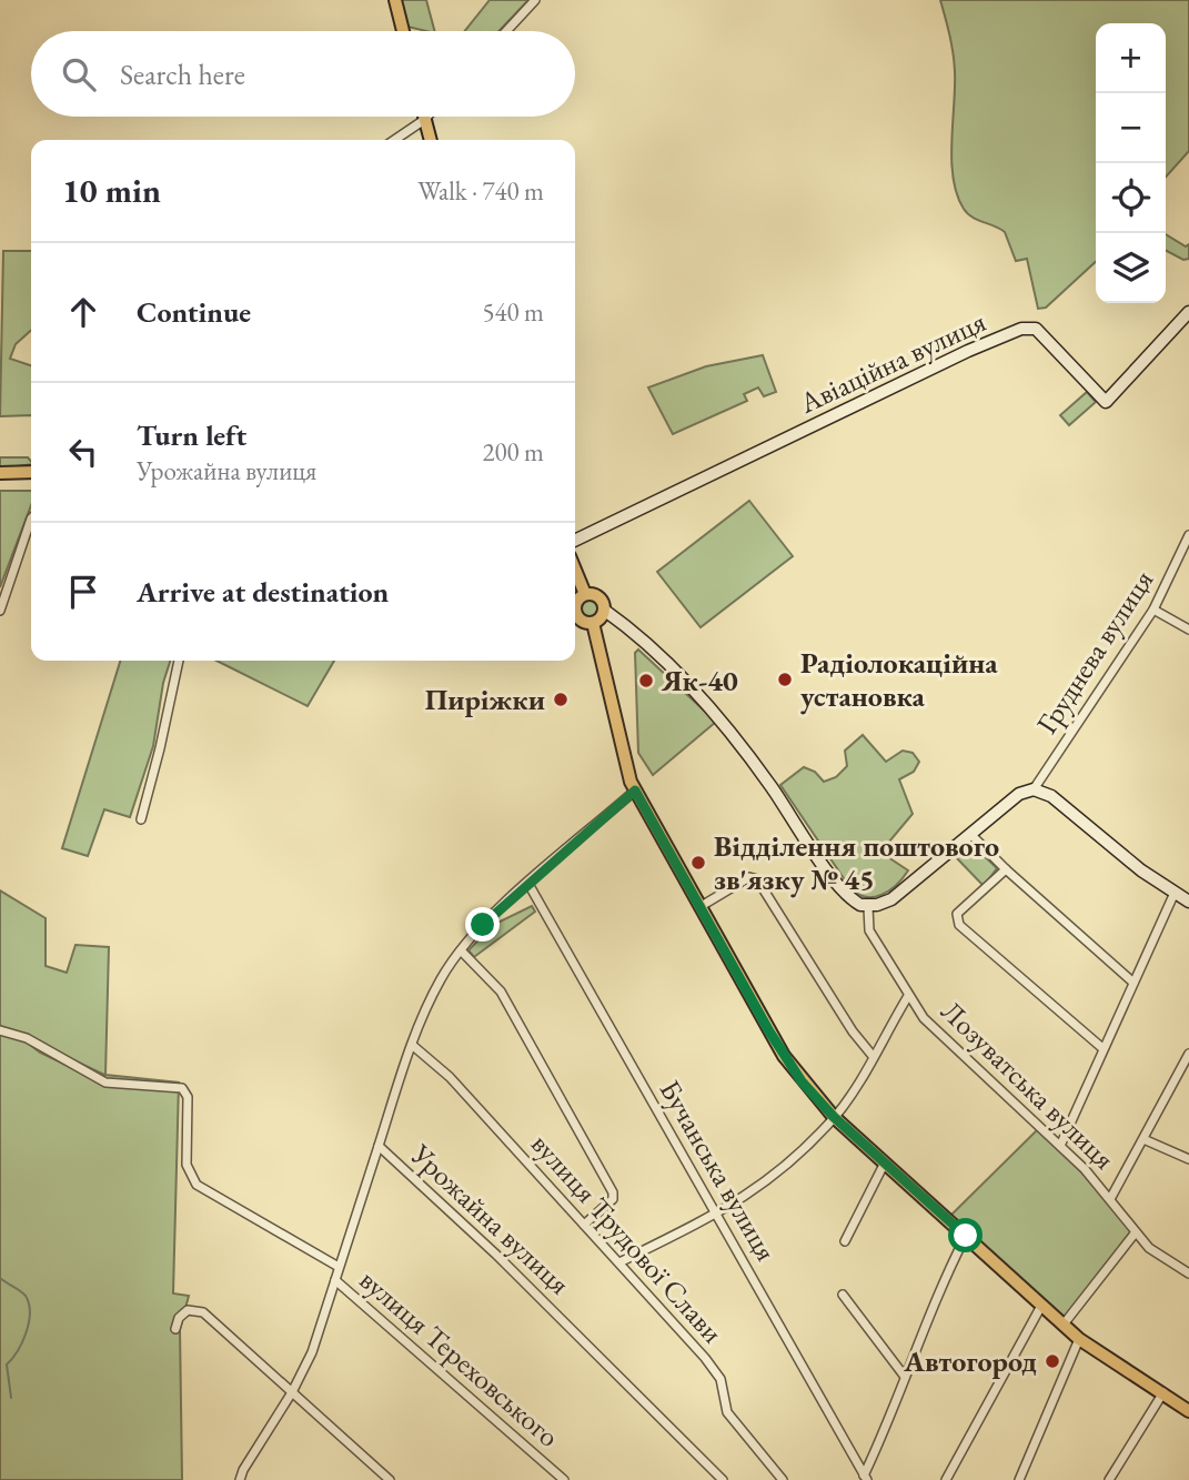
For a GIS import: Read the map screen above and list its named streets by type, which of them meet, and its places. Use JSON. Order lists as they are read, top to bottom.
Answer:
{
  "streets": {
    "main road": ["Авіаційна вулиця"],
    "street": [
      "Груднева вулиця",
      "Лозуватська вулиця",
      "Бучанська вулиця",
      "Урожайна вулиця",
      "вулиця Трудової Слави",
      "вулиця Тереховського"
    ]
  },
  "crossings": [
    ["Бучанська вулиця", "Урожайна вулиця"],
    ["Урожайна вулиця", "вулиця Трудової Слави"],
    ["Урожайна вулиця", "вулиця Тереховського"]
  ],
  "places": [
    "Радіолокаційна установка",
    "Як-40",
    "Пиріжки",
    "Відділення поштового зв'язку № 45",
    "Автогород"
  ],
  "page": {
    "map_buttons": ["+", "−"],
    "search": "Search here",
    "heading": ["10 min", "Walk · 740 m"],
    "list": [
      ["Continue", "540 m"],
      ["Turn left", "Урожайна вулиця", "200 m"],
      "Arrive at destination"
    ]
  }
}
